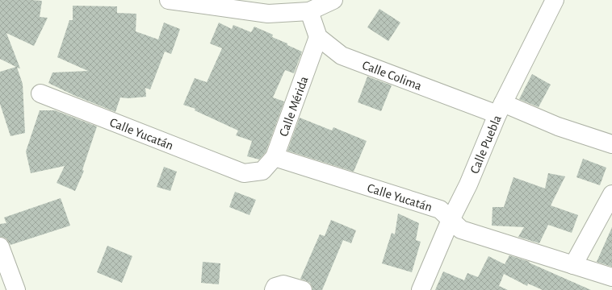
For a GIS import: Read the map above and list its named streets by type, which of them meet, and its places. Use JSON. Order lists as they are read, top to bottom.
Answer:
{
  "streets": {
    "street": [
      "Calle Colima",
      "Calle Mérida",
      "Calle Yucatán",
      "Calle Puebla"
    ]
  },
  "crossings": [
    ["Calle Colima", "Calle Mérida"],
    ["Calle Colima", "Calle Puebla"],
    ["Calle Mérida", "Calle Yucatán"],
    ["Calle Yucatán", "Calle Puebla"]
  ]
}
